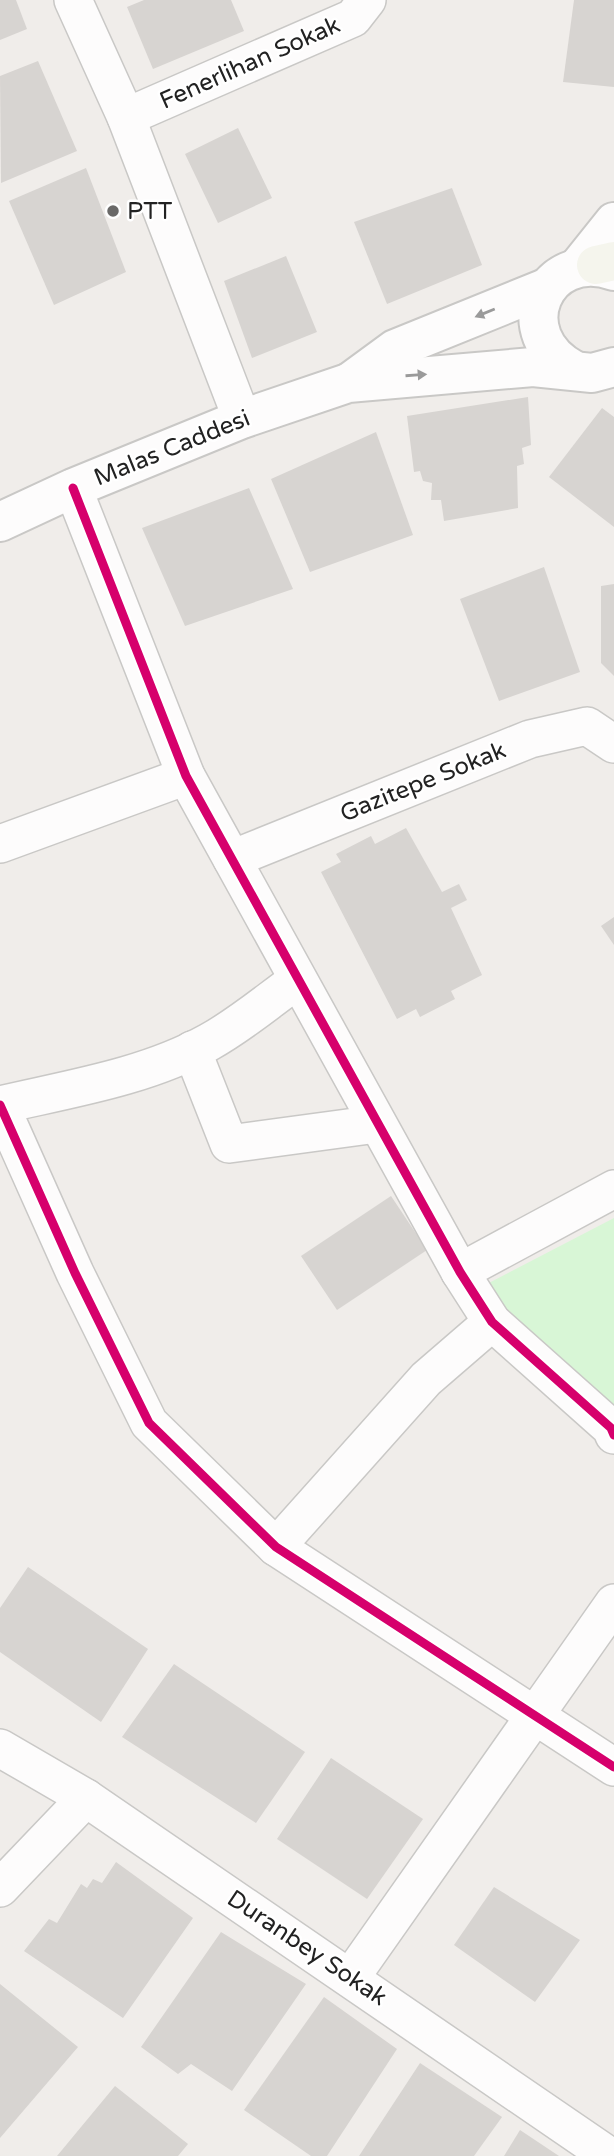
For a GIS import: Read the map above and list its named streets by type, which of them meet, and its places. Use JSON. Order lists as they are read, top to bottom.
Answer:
{
  "streets": {
    "street": [
      "Fenerlihan Sokak",
      "Malas Caddesi",
      "Gazitepe Sokak",
      "Duranbey Sokak"
    ]
  },
  "places": ["PTT"]
}
